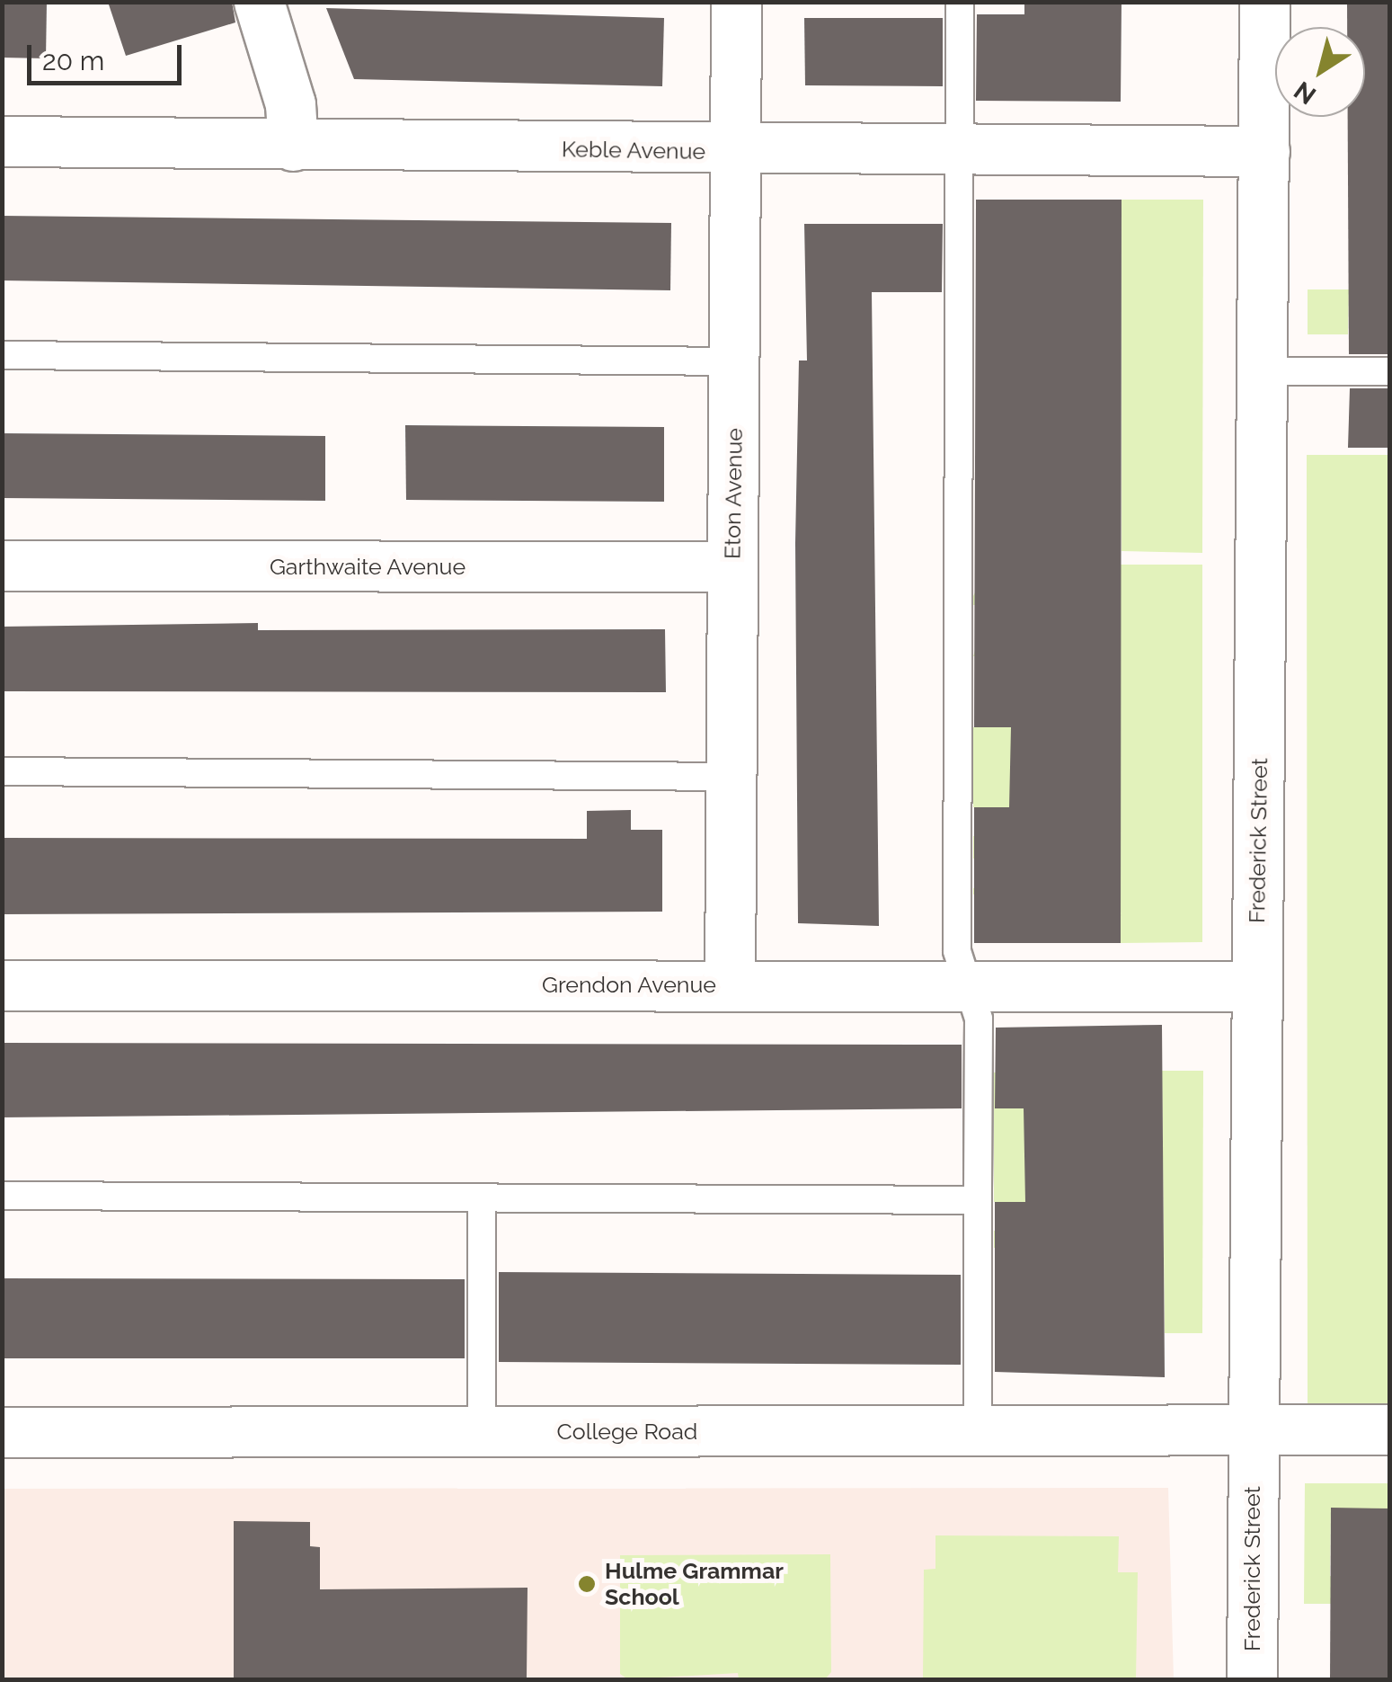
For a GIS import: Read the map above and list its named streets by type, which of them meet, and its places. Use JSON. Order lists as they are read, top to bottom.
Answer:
{
  "streets": {
    "street": [
      "Keble Avenue",
      "Eton Avenue",
      "Garthwaite Avenue",
      "Frederick Street",
      "Grendon Avenue",
      "College Road"
    ]
  },
  "crossings": [
    ["Keble Avenue", "Eton Avenue"],
    ["Keble Avenue", "Frederick Street"],
    ["Eton Avenue", "Garthwaite Avenue"],
    ["Eton Avenue", "Grendon Avenue"],
    ["Frederick Street", "Grendon Avenue"],
    ["Frederick Street", "College Road"]
  ],
  "places": ["Hulme Grammar School"],
  "scale_bar": "20 m",
  "north": "bottom left"
}
